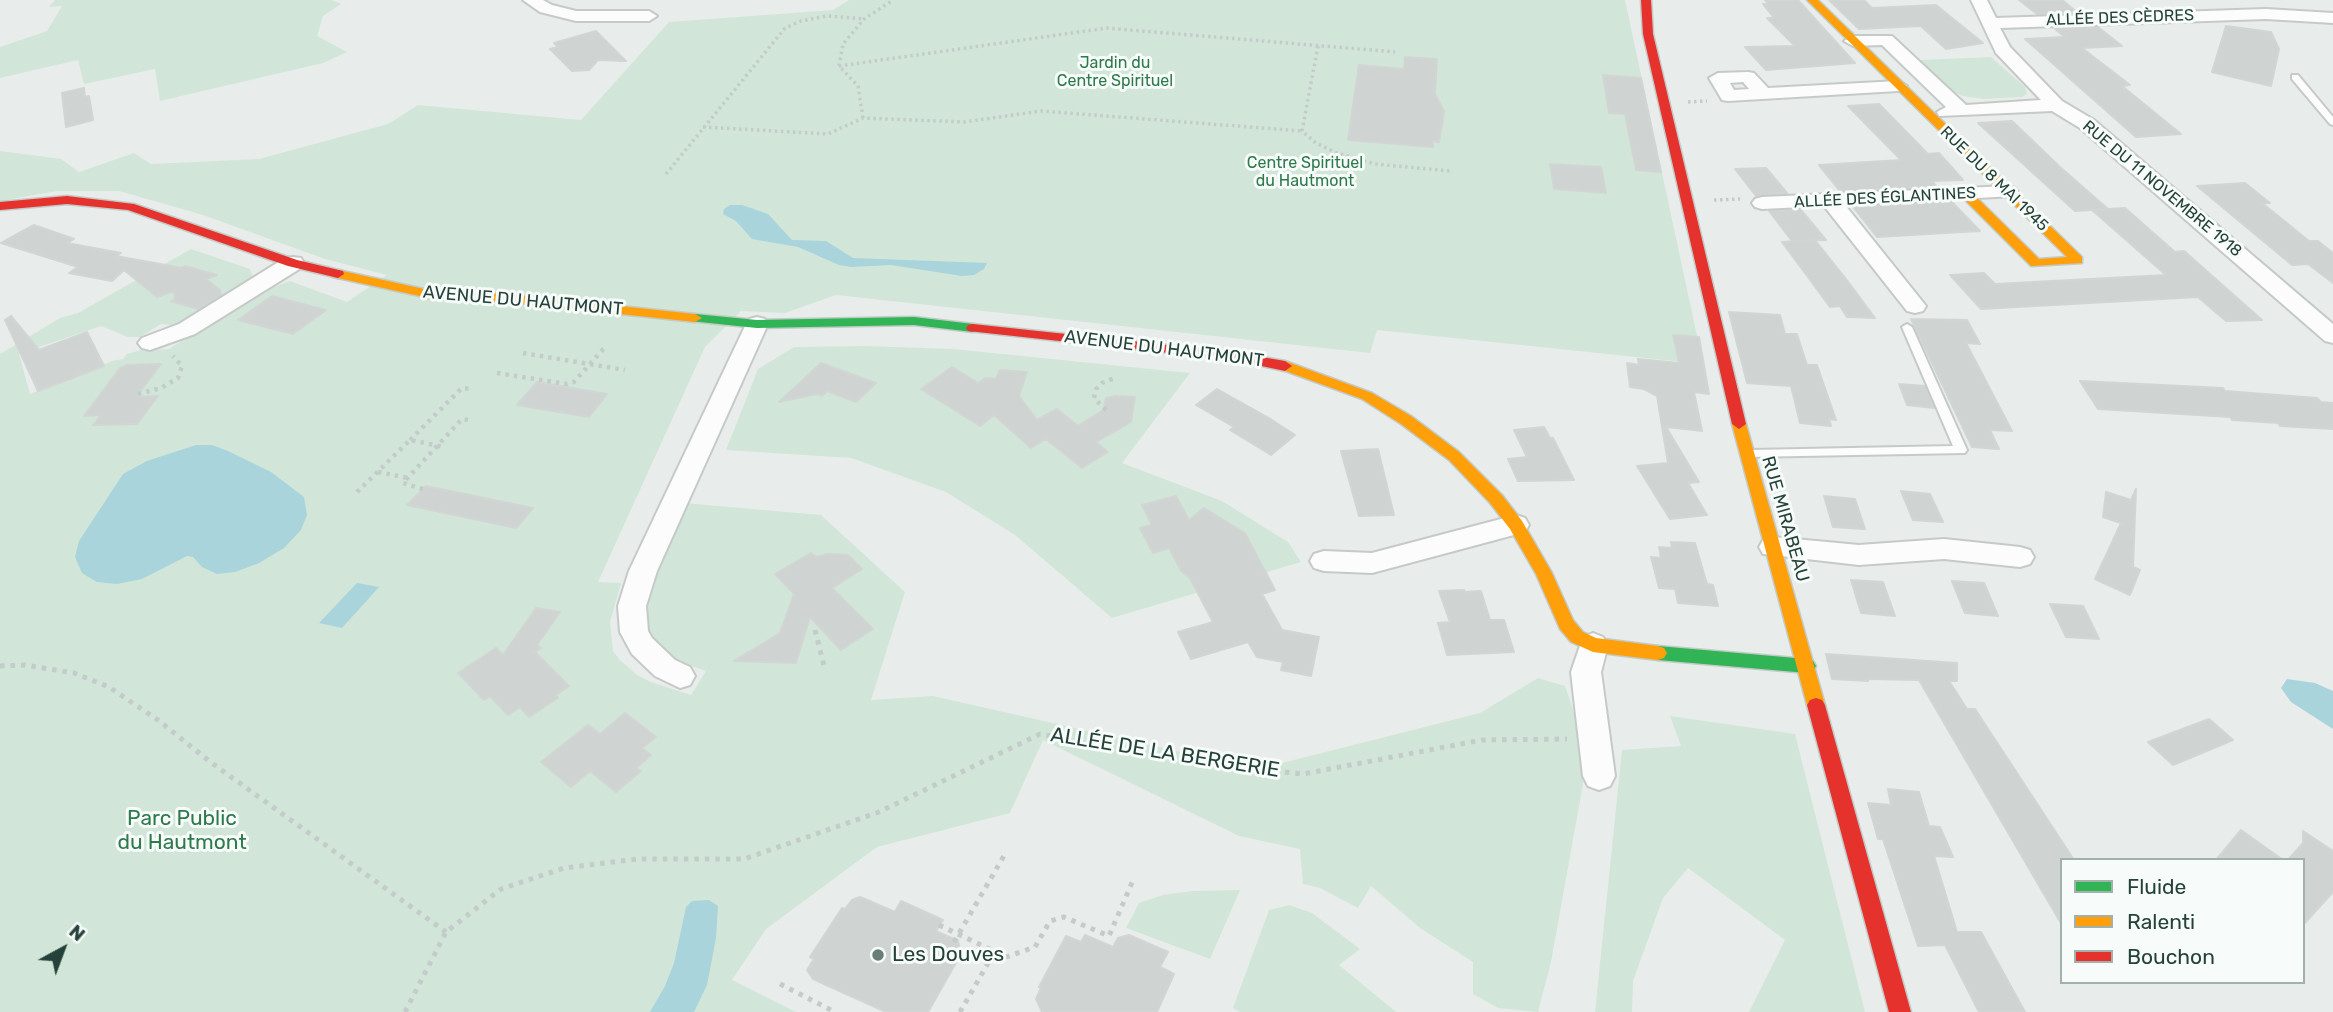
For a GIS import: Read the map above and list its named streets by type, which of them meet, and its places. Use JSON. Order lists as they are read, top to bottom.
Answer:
{
  "streets": {
    "street": [
      "ALLÉE DES CÈDRES",
      "RUE DU 8 MAI 1945",
      "RUE DU 11 NOVEMBRE 1918",
      "ALLÉE DES ÉGLANTINES",
      "AVENUE DU HAUTMONT",
      "RUE MIRABEAU"
    ],
    "path": ["ALLÉE DE LA BERGERIE"]
  },
  "crossings": [
    ["ALLÉE DES CÈDRES", "RUE DU 11 NOVEMBRE 1918"],
    ["RUE DU 8 MAI 1945", "ALLÉE DES ÉGLANTINES"],
    ["AVENUE DU HAUTMONT", "RUE MIRABEAU"]
  ],
  "parks": ["Jardin du Centre Spirituel", "Centre Spirituel du Hautmont", "Parc Public du Hautmont"],
  "places": ["Les Douves"],
  "legend": ["Fluide", "Ralenti", "Bouchon"],
  "north": "top right"
}
